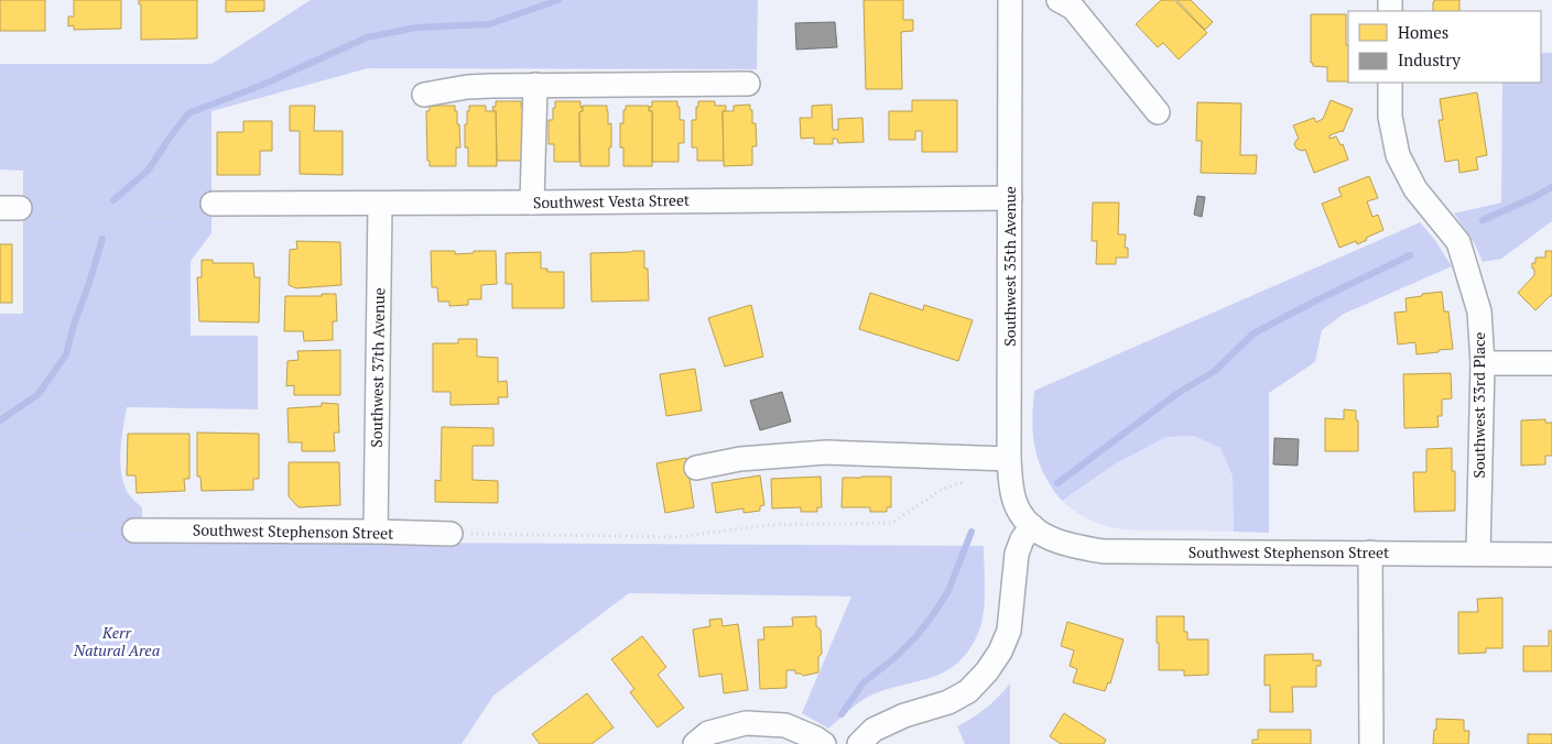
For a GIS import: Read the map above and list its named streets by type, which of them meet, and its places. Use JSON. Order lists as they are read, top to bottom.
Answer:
{
  "streets": {
    "street": [
      "Southwest Vesta Street",
      "Southwest 35th Avenue",
      "Southwest 37th Avenue",
      "Southwest 33rd Place",
      "Southwest Stephenson Street"
    ]
  },
  "crossings": [
    ["Southwest Vesta Street", "Southwest 35th Avenue"],
    ["Southwest Vesta Street", "Southwest 37th Avenue"],
    ["Southwest 35th Avenue", "Southwest Stephenson Street"],
    ["Southwest 37th Avenue", "Southwest Stephenson Street"],
    ["Southwest 33rd Place", "Southwest Stephenson Street"]
  ],
  "parks": ["Kerr Natural Area"],
  "legend": ["Homes", "Industry"]
}
